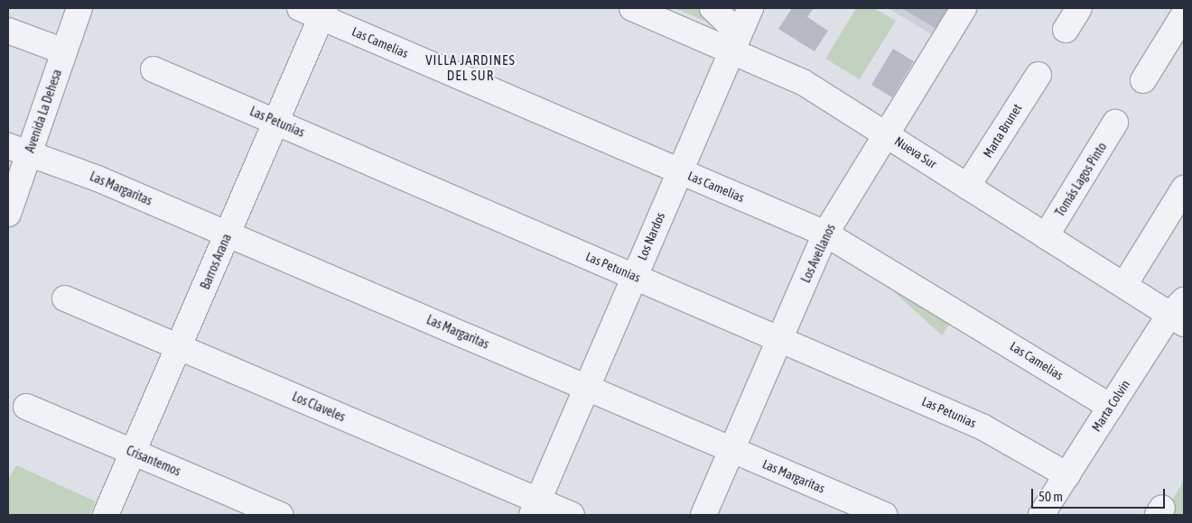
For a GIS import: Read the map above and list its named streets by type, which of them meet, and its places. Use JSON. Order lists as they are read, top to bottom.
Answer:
{
  "streets": {
    "street": [
      "Las Camelias",
      "Avenida La Dehesa",
      "Las Petunias",
      "Marta Brunet",
      "Nueva Sur",
      "Tomás Lagos Pinto",
      "Las Margaritas",
      "Los Nardos",
      "Los Avellanos",
      "Barros Arana",
      "Marta Colvin",
      "Los Claveles",
      "Crisantemos"
    ]
  },
  "crossings": [
    ["Las Camelias", "Los Nardos"],
    ["Las Camelias", "Los Avellanos"],
    ["Las Camelias", "Barros Arana"],
    ["Las Camelias", "Marta Colvin"],
    ["Avenida La Dehesa", "Las Margaritas"],
    ["Las Petunias", "Los Nardos"],
    ["Las Petunias", "Los Avellanos"],
    ["Las Petunias", "Barros Arana"],
    ["Las Petunias", "Marta Colvin"],
    ["Marta Brunet", "Nueva Sur"],
    ["Nueva Sur", "Tomás Lagos Pinto"],
    ["Nueva Sur", "Los Nardos"],
    ["Nueva Sur", "Los Avellanos"],
    ["Nueva Sur", "Marta Colvin"],
    ["Las Margaritas", "Los Nardos"],
    ["Las Margaritas", "Los Avellanos"],
    ["Las Margaritas", "Barros Arana"],
    ["Los Nardos", "Los Claveles"],
    ["Barros Arana", "Los Claveles"],
    ["Barros Arana", "Crisantemos"]
  ],
  "districts": ["VILLA JARDINES DEL SUR"],
  "scale_bar": "50 m"
}
